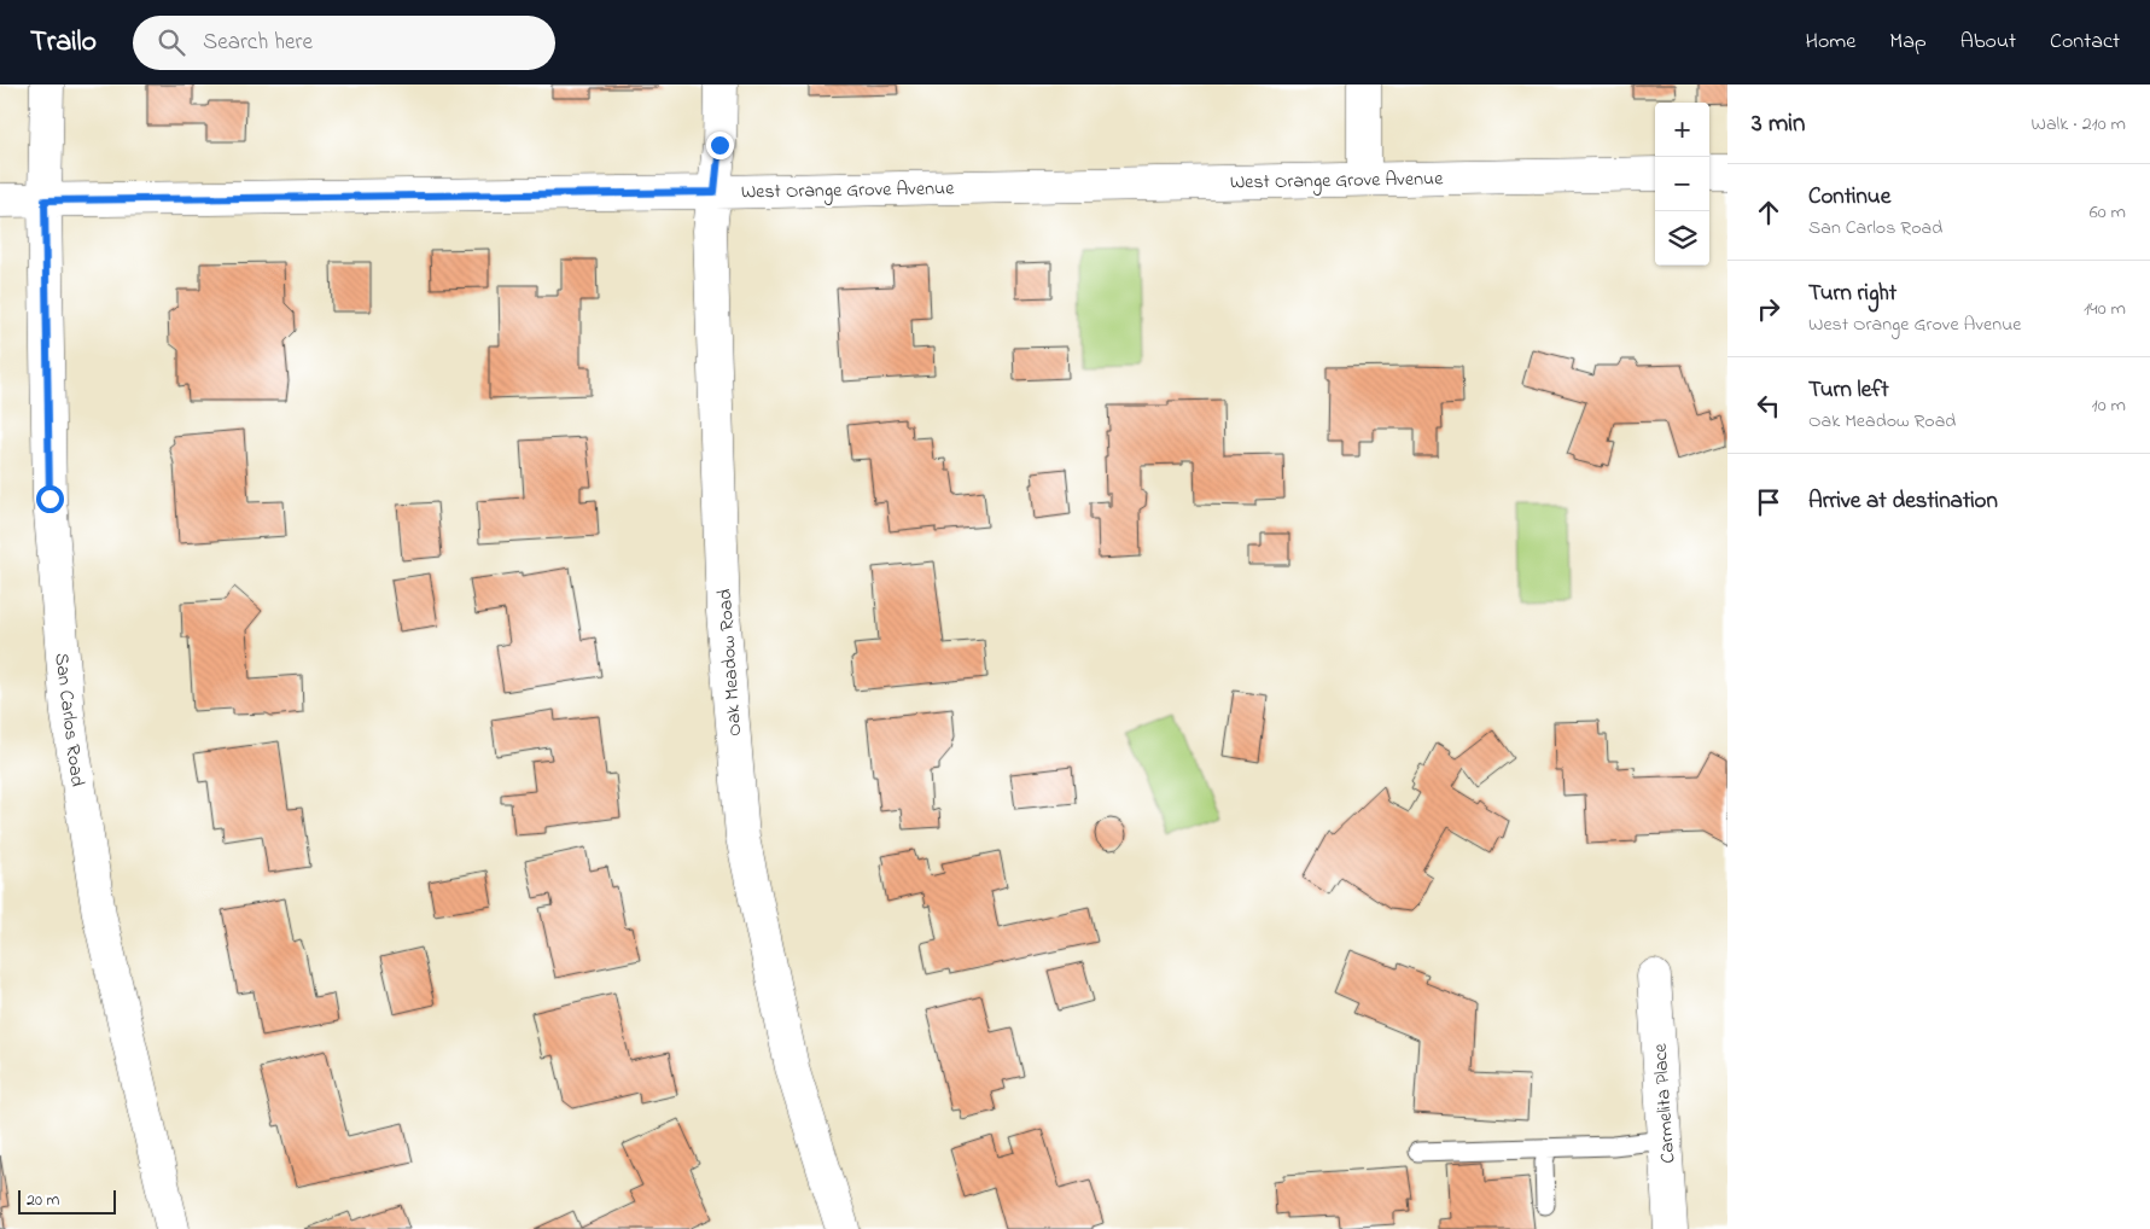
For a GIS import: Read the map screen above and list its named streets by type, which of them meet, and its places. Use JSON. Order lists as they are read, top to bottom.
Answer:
{
  "streets": {
    "street": [
      "West Orange Grove Avenue",
      "Oak Meadow Road",
      "San Carlos Road",
      "Carmelita Place"
    ]
  },
  "crossings": [
    ["West Orange Grove Avenue", "Oak Meadow Road"],
    ["West Orange Grove Avenue", "San Carlos Road"]
  ],
  "scale_bar": "20 m",
  "page": {
    "header": "Trailo",
    "search": "Search here",
    "nav": [
      "Home",
      "Map",
      "About",
      "Contact"
    ],
    "heading": ["3 min", "Walk · 210 m"],
    "map_buttons": ["+", "−"],
    "list": [
      ["Continue", "San Carlos Road", "60 m"],
      ["Turn right", "West Orange Grove Avenue", "140 m"],
      ["Turn left", "Oak Meadow Road", "10 m"],
      "Arrive at destination"
    ],
    "scale": "20 m"
  }
}
